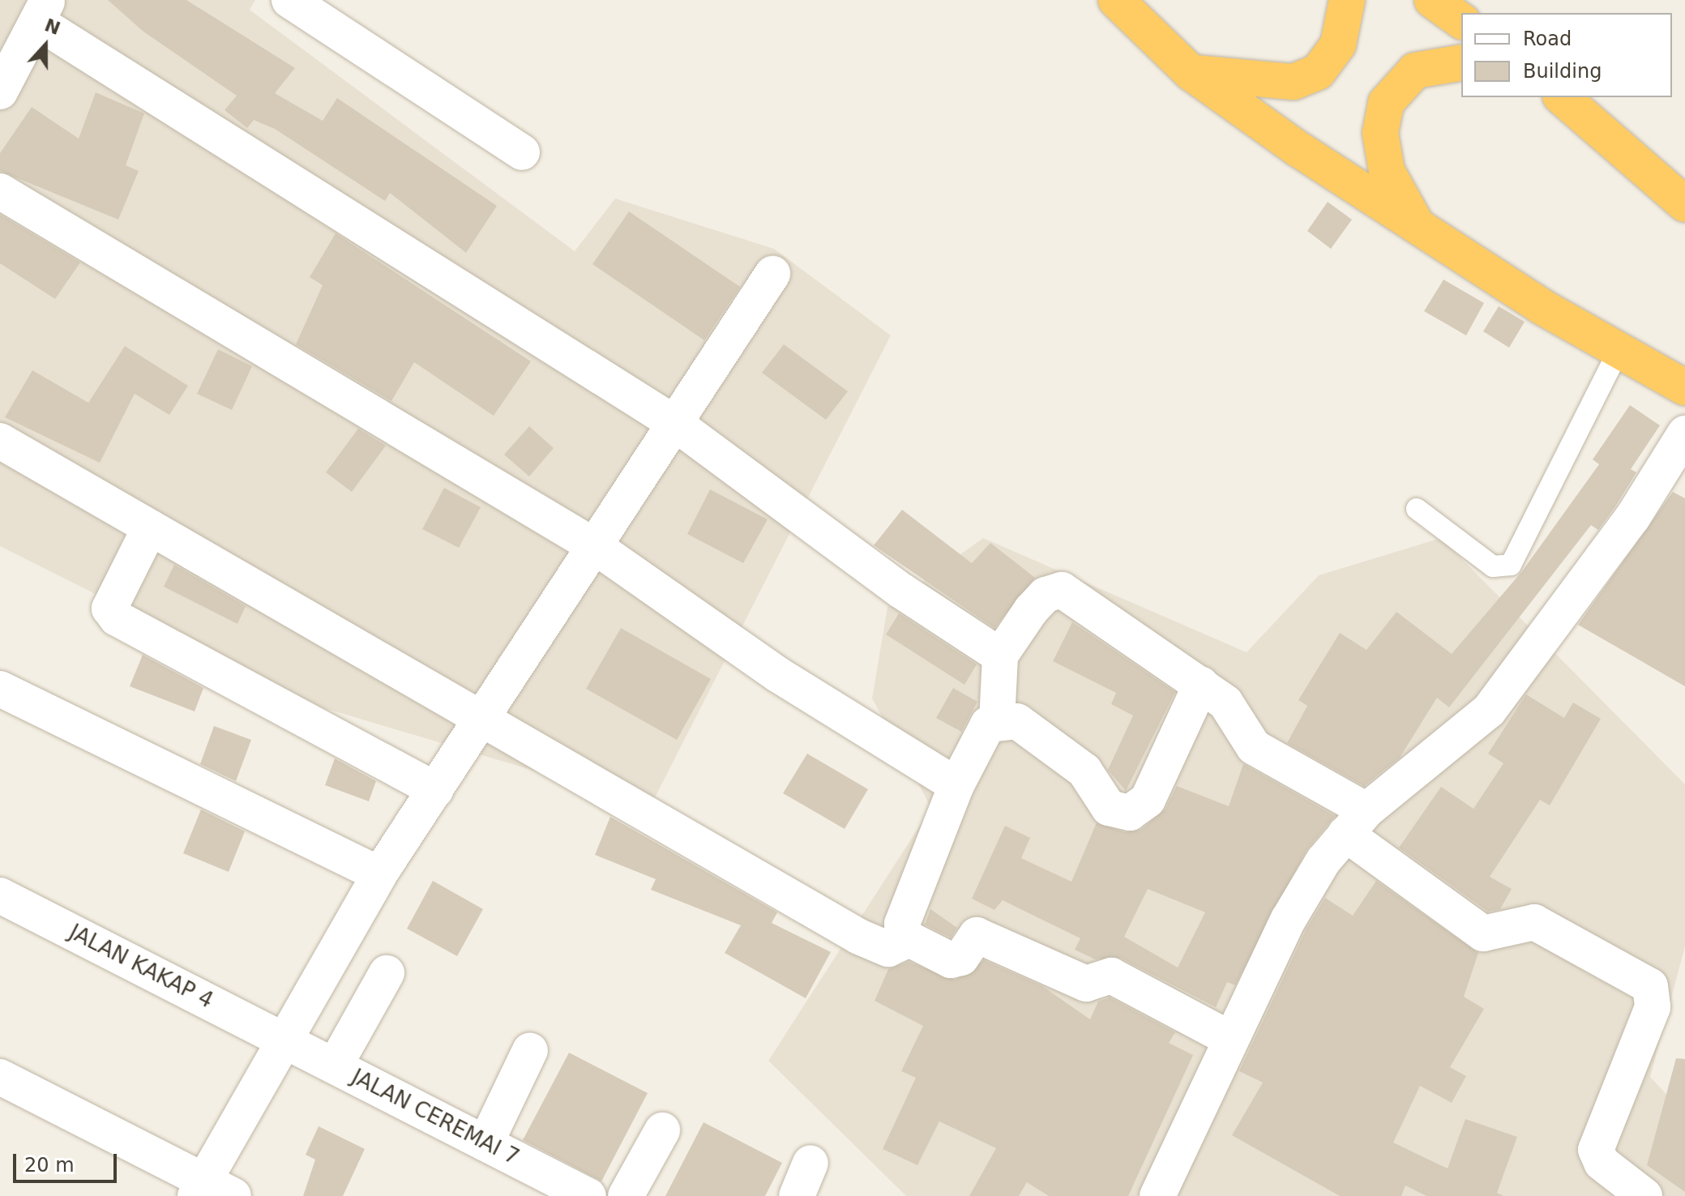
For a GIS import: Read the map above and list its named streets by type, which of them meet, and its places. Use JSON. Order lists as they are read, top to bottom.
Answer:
{
  "streets": {
    "street": ["JALAN KAKAP 4", "JALAN CEREMAI 7"]
  },
  "crossings": [
    ["JALAN KAKAP 4", "JALAN CEREMAI 7"]
  ],
  "legend": ["Road", "Building"],
  "scale_bar": "20 m",
  "north": "top"
}
